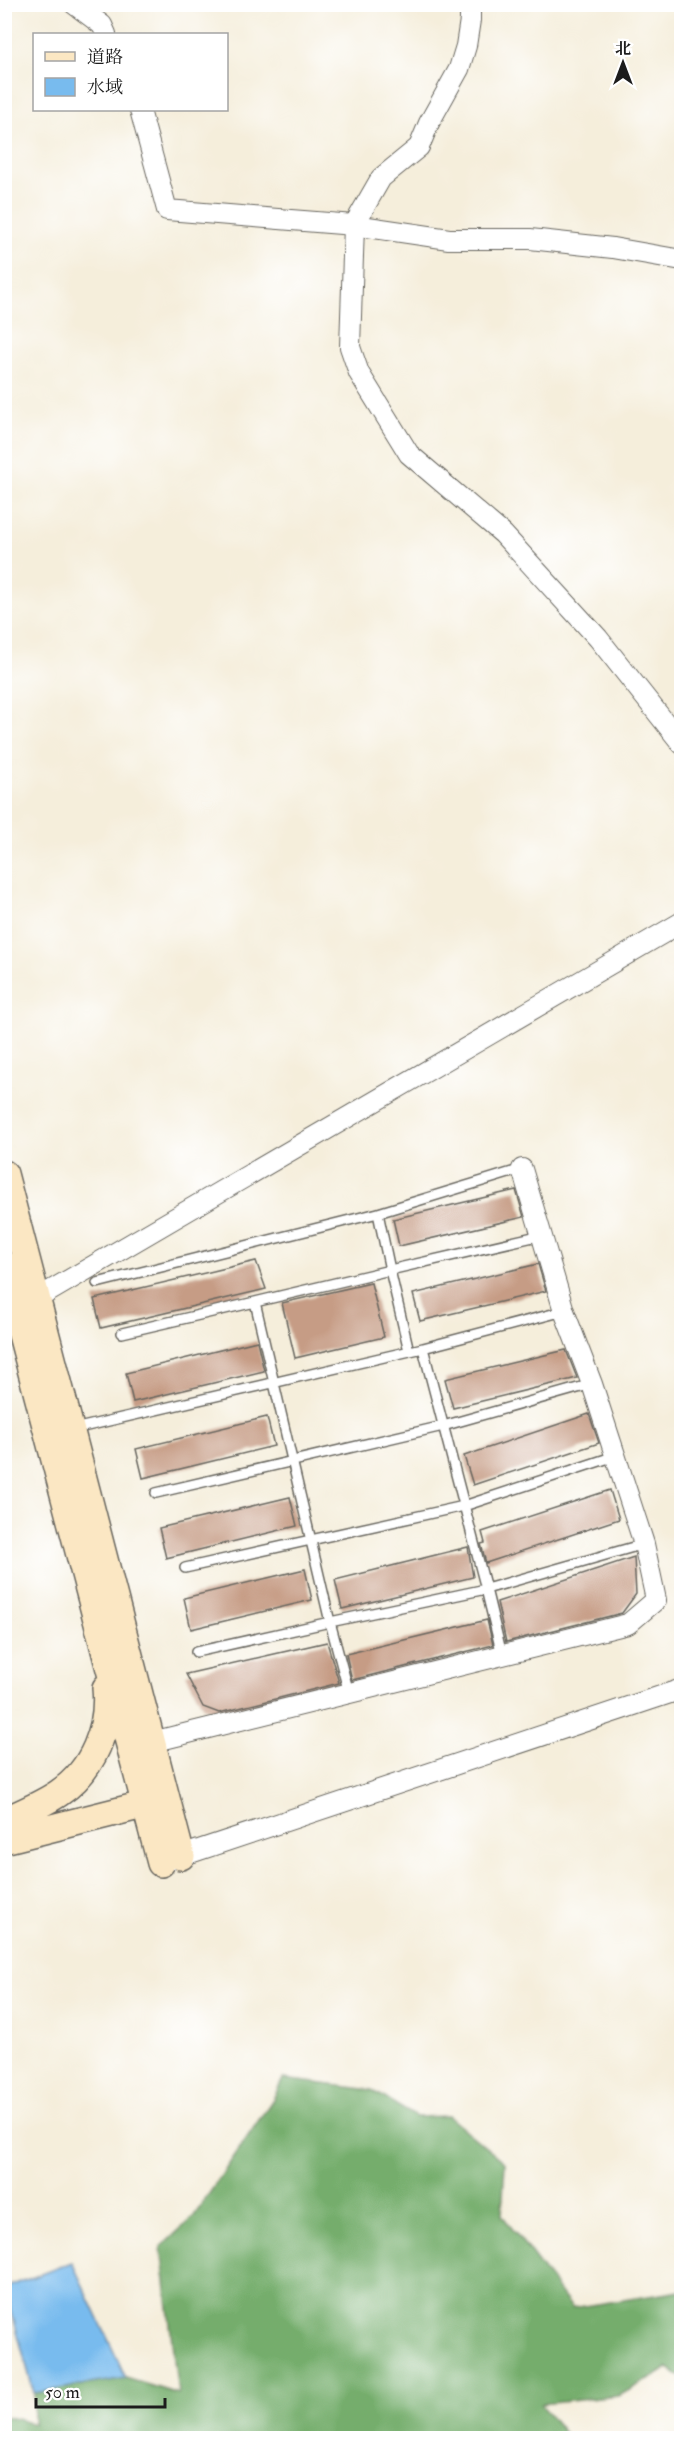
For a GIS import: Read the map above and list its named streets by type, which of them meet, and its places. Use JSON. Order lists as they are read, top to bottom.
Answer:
{
  "legend": ["道路", "水域"],
  "scale_bar": "50 m",
  "north": "top"
}
